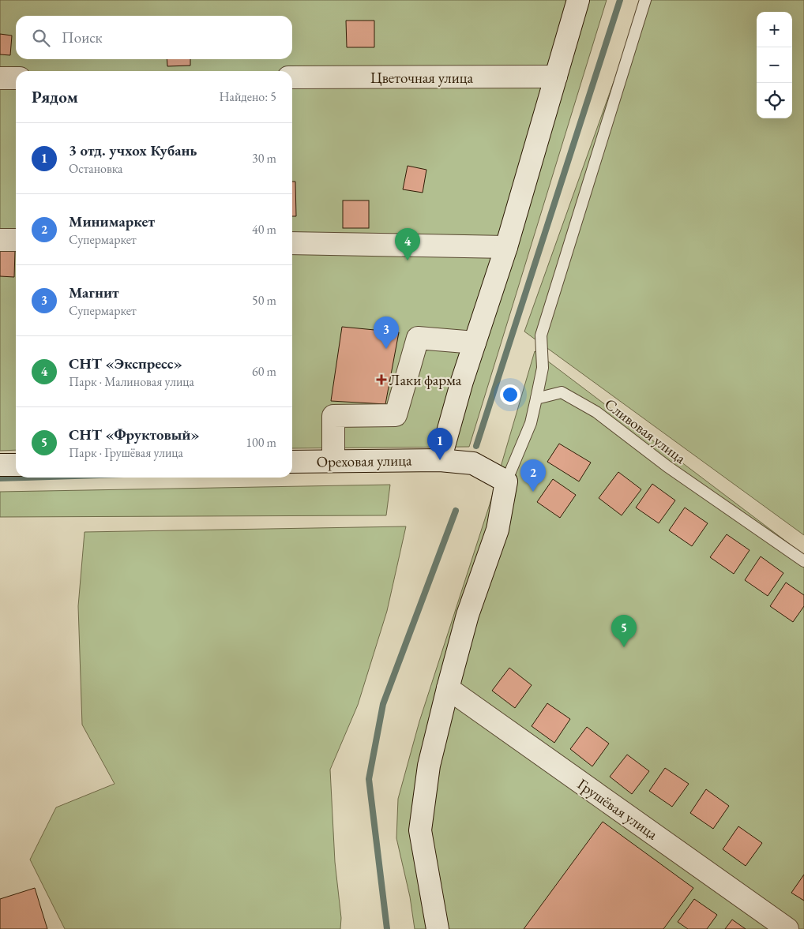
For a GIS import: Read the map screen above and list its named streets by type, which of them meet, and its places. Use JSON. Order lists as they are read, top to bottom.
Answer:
{
  "streets": {
    "street": ["Цветочная улица", "Ореховая улица", "Грушёвая улица"],
    "lane": ["Сливовая улица"]
  },
  "places": {
    "health": ["Лаки фарма"]
  },
  "page": {
    "map_buttons": ["+", "−"],
    "search": "Поиск",
    "heading": ["Рядом", "Найдено: 5"],
    "list": [
      {
        "mark": "1",
        "name": "3 отд. учхох Кубань",
        "note": "Остановка",
        "value": "30 m"
      },
      {
        "mark": "2",
        "name": "Минимаркет",
        "note": "Супермаркет",
        "value": "40 m"
      },
      {
        "mark": "3",
        "name": "Магнит",
        "note": "Супермаркет",
        "value": "50 m"
      },
      {
        "mark": "4",
        "name": "СНТ «Экспресс»",
        "note": "Парк · Малиновая улица",
        "value": "60 m"
      },
      {
        "mark": "5",
        "name": "СНТ «Фруктовый»",
        "note": "Парк · Грушёвая улица",
        "value": "100 m"
      }
    ],
    "pins": [
      "4",
      "3",
      "1",
      "2",
      "5"
    ]
  }
}
